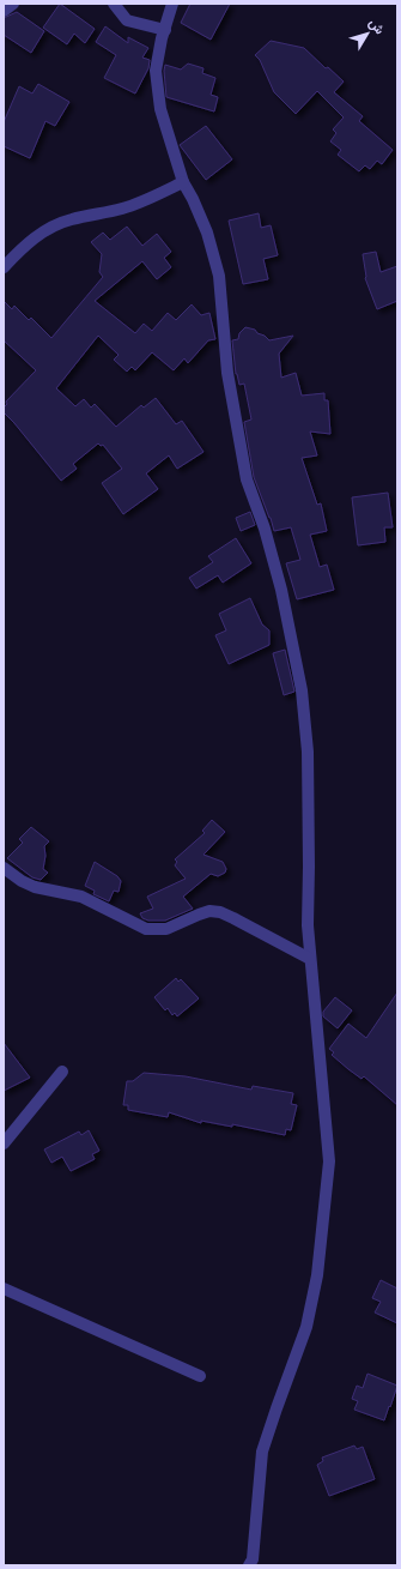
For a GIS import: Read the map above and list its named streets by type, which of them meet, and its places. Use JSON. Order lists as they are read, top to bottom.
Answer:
{
  "north": "top right"
}
